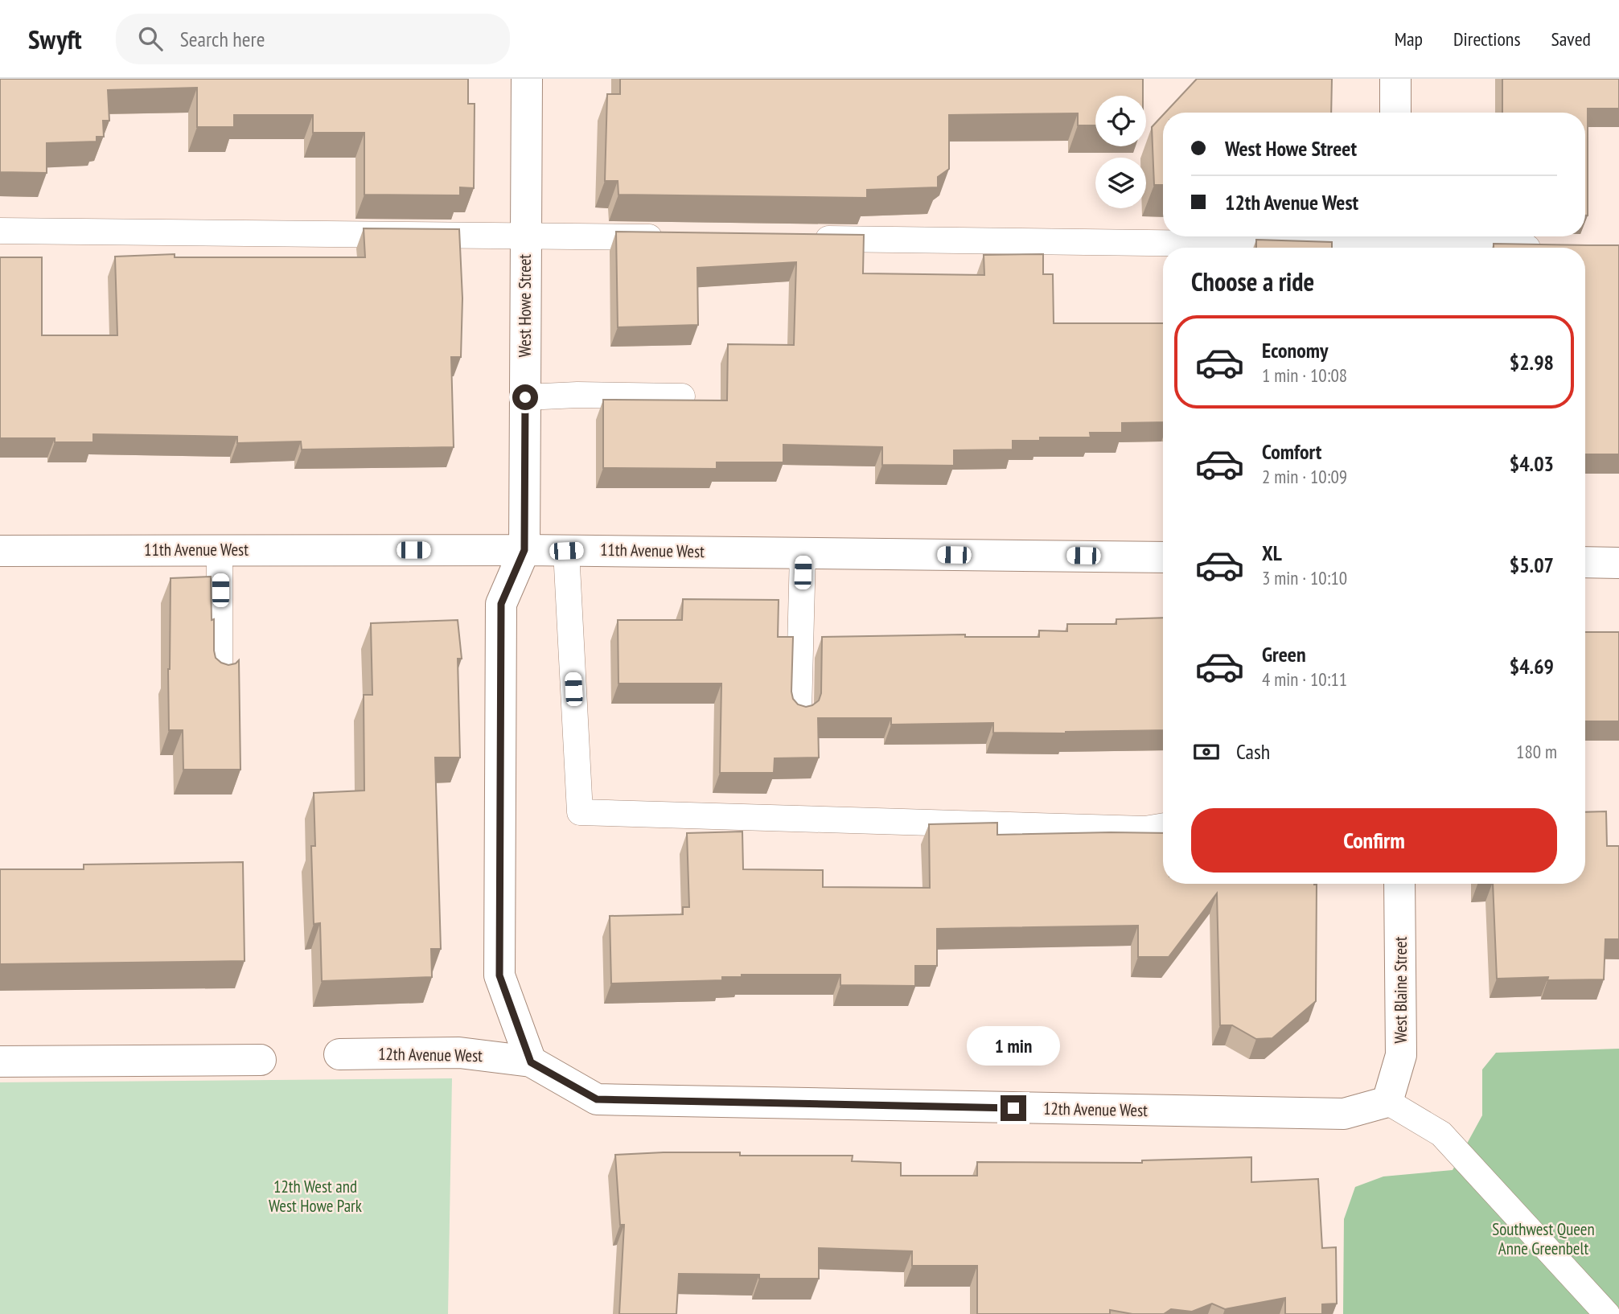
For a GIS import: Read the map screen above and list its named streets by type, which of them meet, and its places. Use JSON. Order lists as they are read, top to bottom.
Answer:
{
  "streets": {
    "street": [
      "West Howe Street",
      "11th Avenue West",
      "West Blaine Street",
      "12th Avenue West"
    ]
  },
  "crossings": [
    ["West Howe Street", "11th Avenue West"],
    ["West Howe Street", "12th Avenue West"],
    ["West Blaine Street", "12th Avenue West"]
  ],
  "parks": ["12th West and West Howe Park", "Southwest Queen Anne Greenbelt"],
  "page": {
    "header": "Swyft",
    "search": "Search here",
    "nav": ["Map", "Directions", "Saved"],
    "banner": ["West Howe Street", "12th Avenue West"],
    "heading": "Choose a ride",
    "list": [
      {
        "name": "Economy",
        "note": "1 min · 10:08",
        "value": "$2.98"
      },
      {
        "name": "Comfort",
        "note": "2 min · 10:09",
        "value": "$4.03"
      },
      {
        "name": "XL",
        "note": "3 min · 10:10",
        "value": "$5.07"
      },
      {
        "name": "Green",
        "note": "4 min · 10:11",
        "value": "$4.69"
      }
    ],
    "pay": ["Cash", "180 m"],
    "buttons": "Confirm",
    "bubble": "1 min"
  }
}
